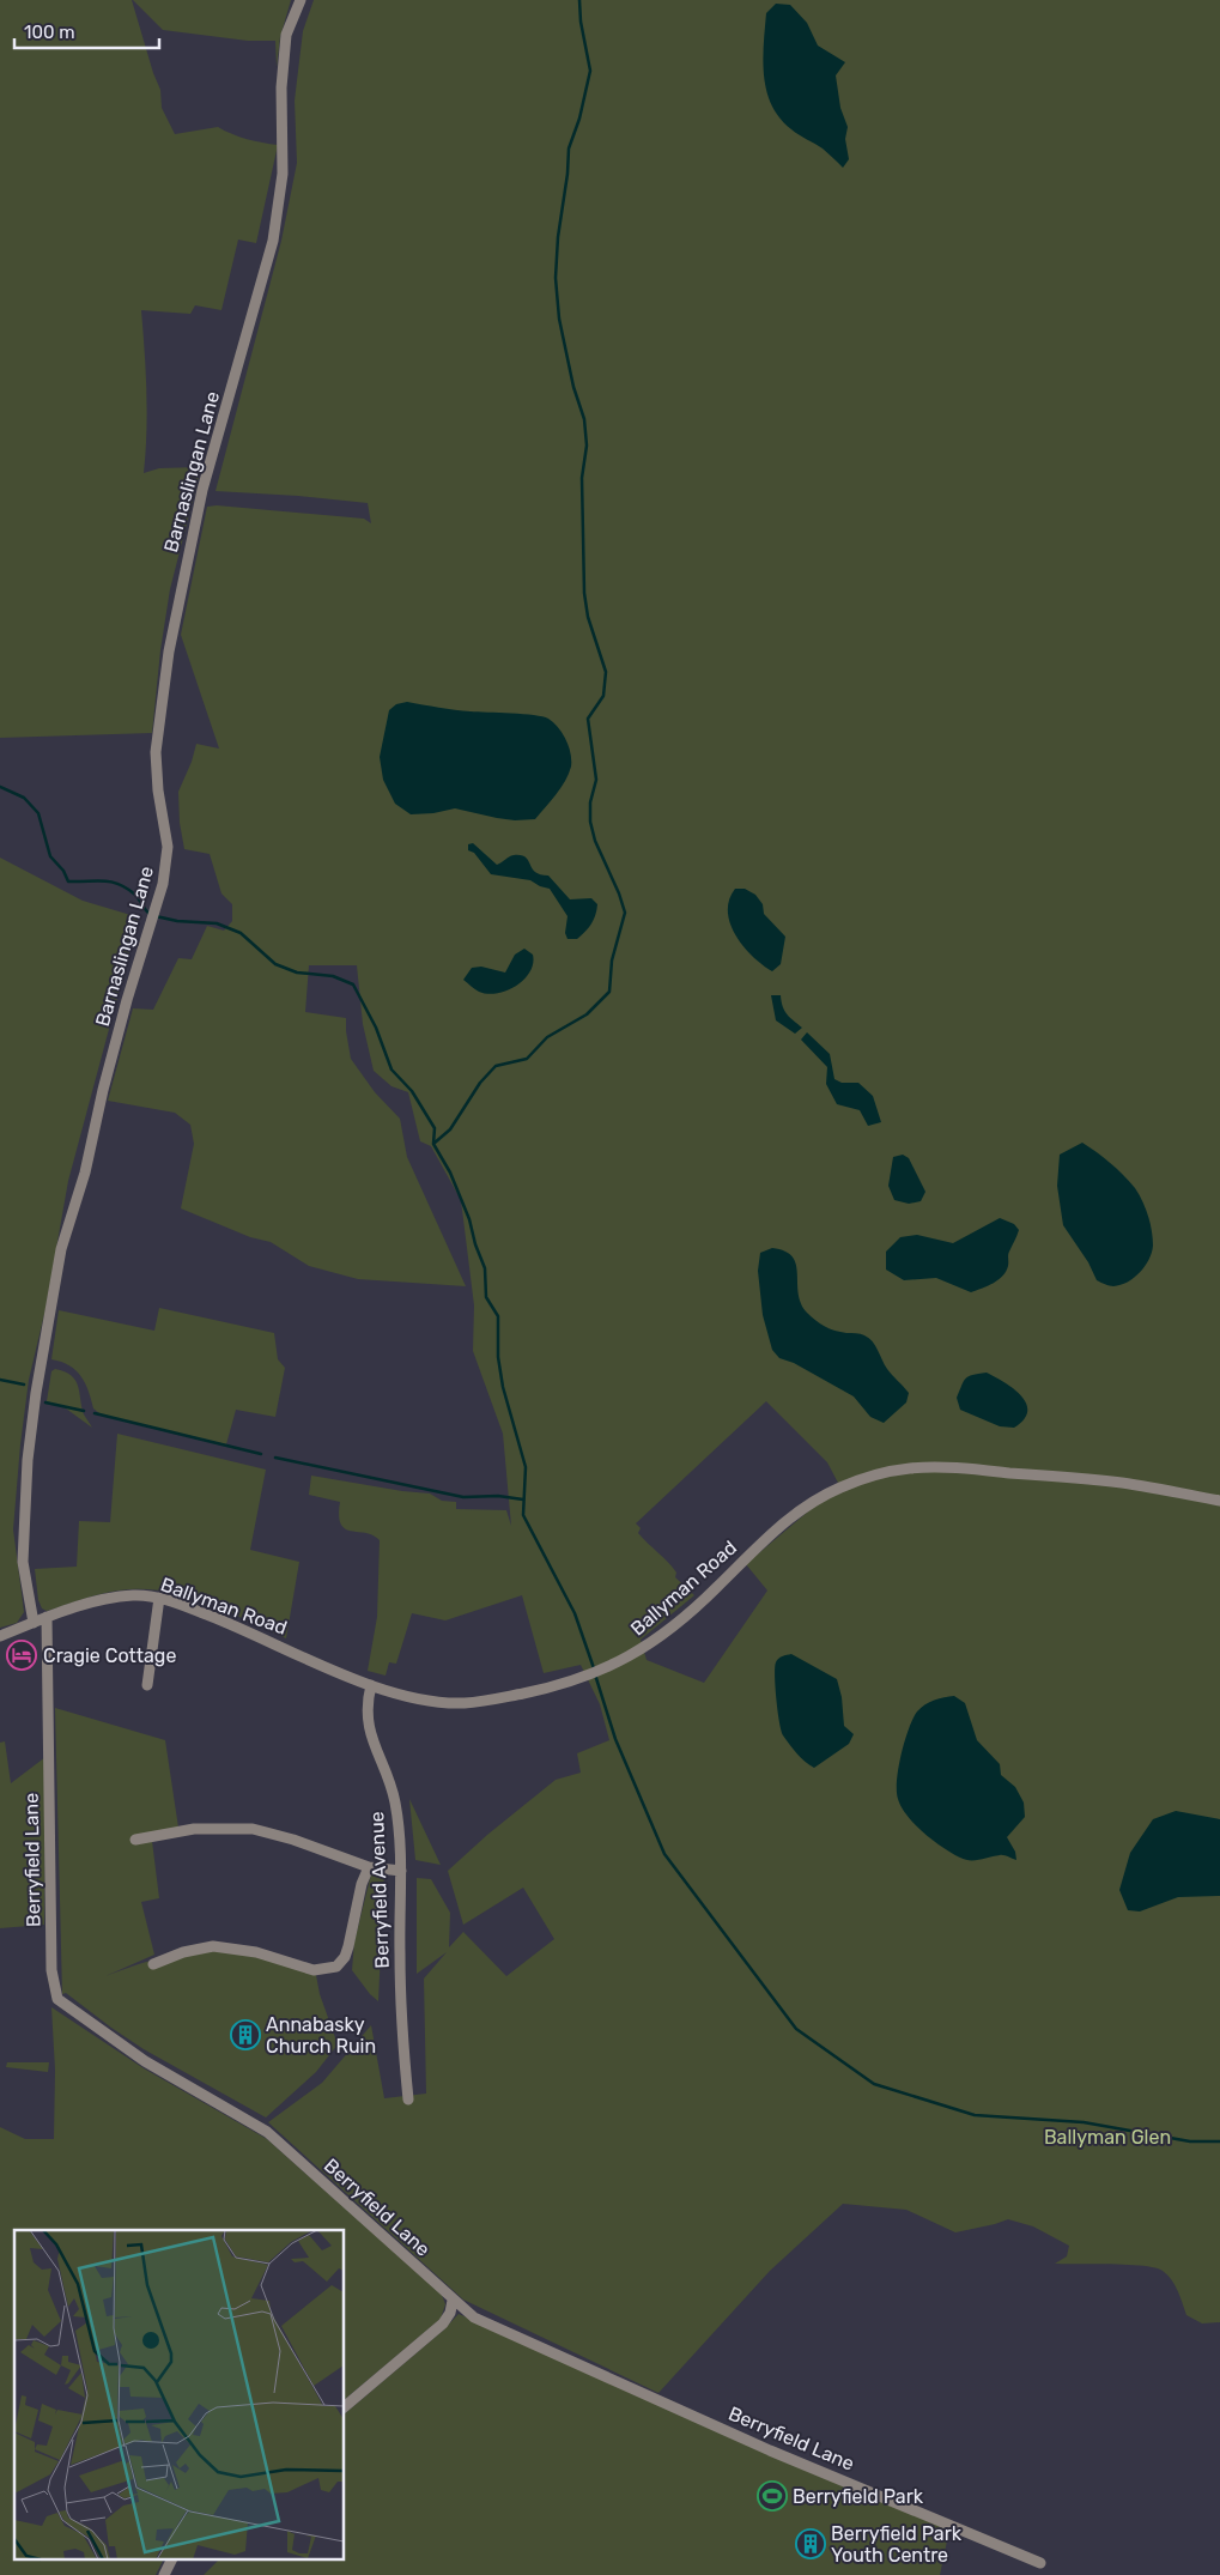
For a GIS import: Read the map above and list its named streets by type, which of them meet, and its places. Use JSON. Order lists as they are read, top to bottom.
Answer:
{
  "streets": {
    "street": [
      "Barnaslingan Lane",
      "Ballyman Road",
      "Berryfield Lane",
      "Berryfield Avenue"
    ]
  },
  "crossings": [
    ["Barnaslingan Lane", "Ballyman Road"],
    ["Ballyman Road", "Berryfield Lane"],
    ["Ballyman Road", "Berryfield Avenue"]
  ],
  "parks": ["Ballyman Glen"],
  "places": {
    "hotel": ["Cragie Cottage"],
    "building": ["Annabasky Church Ruin", "Berryfield Park Youth Centre"],
    "sports": ["Berryfield Park"]
  },
  "scale_bar": "100 m"
}
